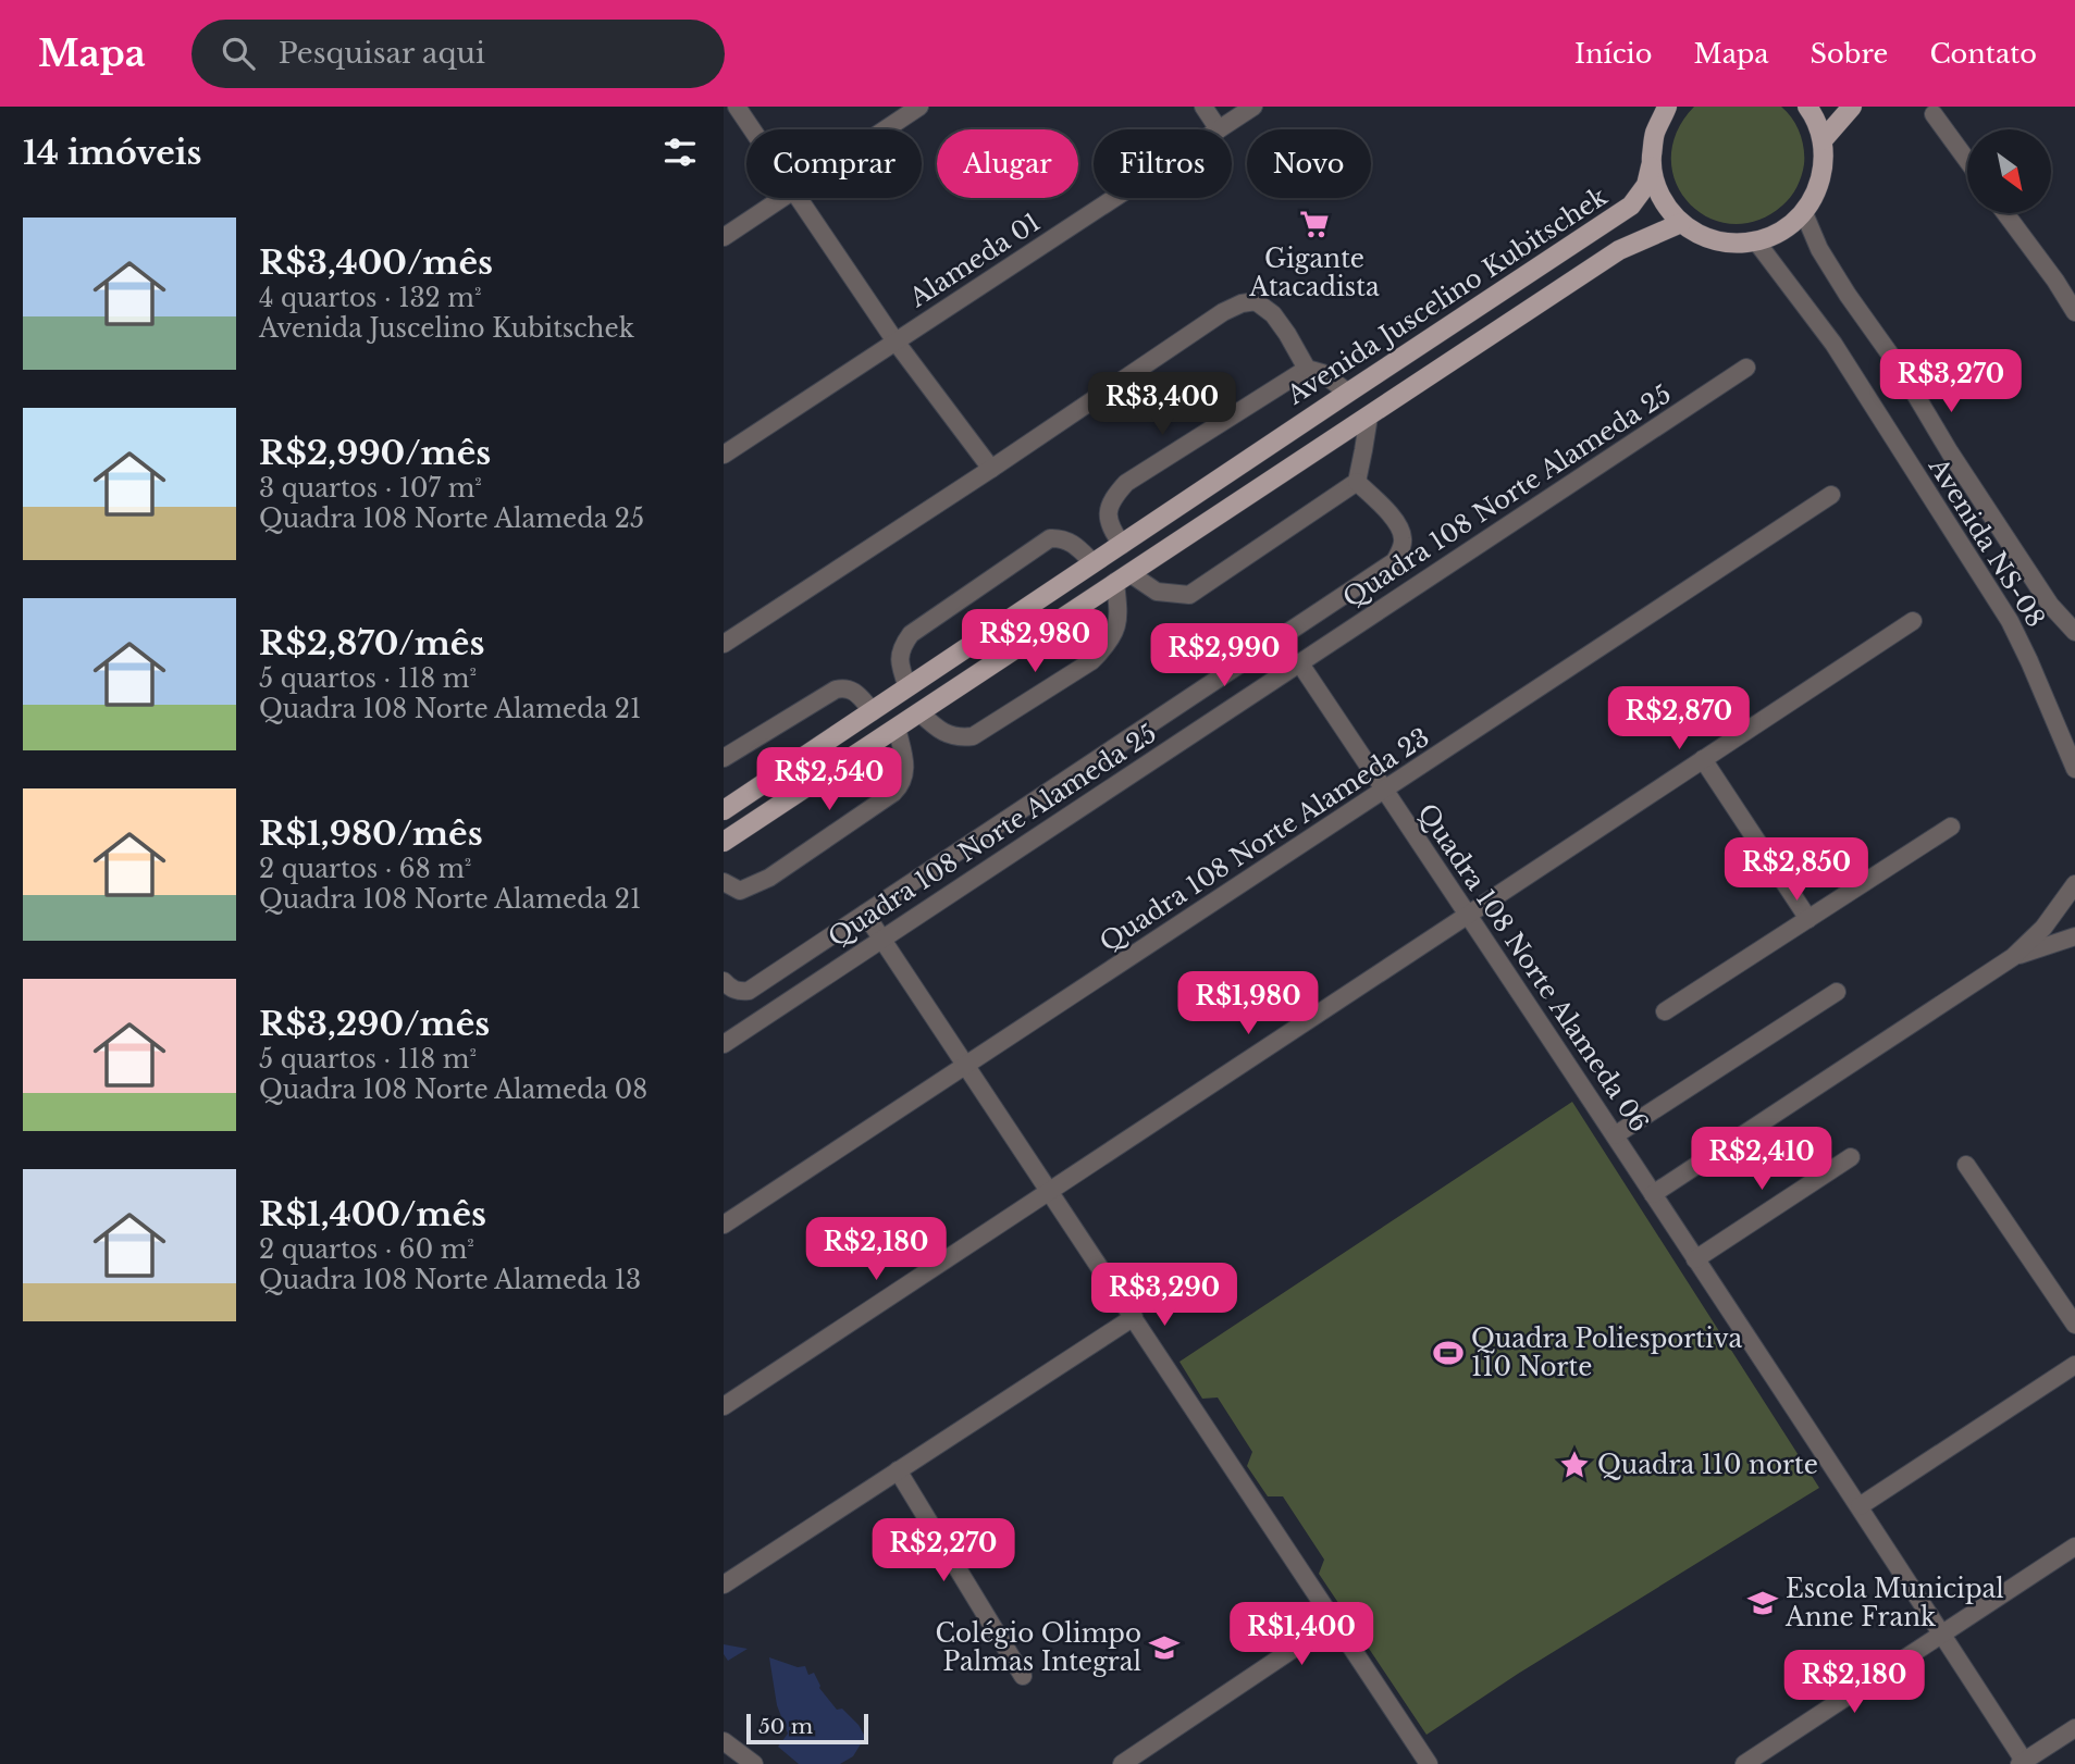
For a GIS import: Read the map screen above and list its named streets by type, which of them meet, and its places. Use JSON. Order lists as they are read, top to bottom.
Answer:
{
  "streets": {
    "main road": ["Avenida Juscelino Kubitschek"],
    "street": [
      "Alameda 01",
      "Quadra 108 Norte Alameda 25",
      "Avenida NS-08",
      "Quadra 108 Norte Alameda 23",
      "Quadra 108 Norte Alameda 06"
    ]
  },
  "crossings": [
    ["Quadra 108 Norte Alameda 25", "Quadra 108 Norte Alameda 06"],
    ["Quadra 108 Norte Alameda 23", "Quadra 108 Norte Alameda 06"]
  ],
  "places": {
    "supermarket": ["Gigante Atacadista"],
    "sports": ["Quadra Poliesportiva 110 Norte"],
    "place": ["Quadra 110 norte"],
    "school or university": ["Escola Municipal Anne Frank", "Colégio Olimpo Palmas Integral"]
  },
  "scale_bar": "50 m",
  "north": "bottom right",
  "page": {
    "header": "Mapa",
    "search": "Pesquisar aqui",
    "nav": [
      "Início",
      "Mapa",
      "Sobre",
      "Contato"
    ],
    "heading": "14 imóveis",
    "chip": [
      "Comprar",
      "Alugar",
      "Filtros",
      "Novo"
    ],
    "list": [
      {
        "name": "R$3,400/mês",
        "note": "4 quartos · 132 m² · Avenida Juscelino Kubitschek"
      },
      {
        "name": "R$2,990/mês",
        "note": "3 quartos · 107 m² · Quadra 108 Norte Alameda 25"
      },
      {
        "name": "R$2,870/mês",
        "note": "5 quartos · 118 m² · Quadra 108 Norte Alameda 21"
      },
      {
        "name": "R$1,980/mês",
        "note": "2 quartos · 68 m² · Quadra 108 Norte Alameda 21"
      },
      {
        "name": "R$3,290/mês",
        "note": "5 quartos · 118 m² · Quadra 108 Norte Alameda 08"
      },
      {
        "name": "R$1,400/mês",
        "note": "2 quartos · 60 m² · Quadra 108 Norte Alameda 13"
      }
    ],
    "price": [
      "R$3,270",
      "R$3,400",
      "R$2,980",
      "R$2,990",
      "R$2,870",
      "R$2,540",
      "R$2,850",
      "R$1,980",
      "R$2,410",
      "R$2,180",
      "R$3,290",
      "R$2,270",
      "R$1,400",
      "R$2,180"
    ],
    "scale": "50 m"
  }
}
